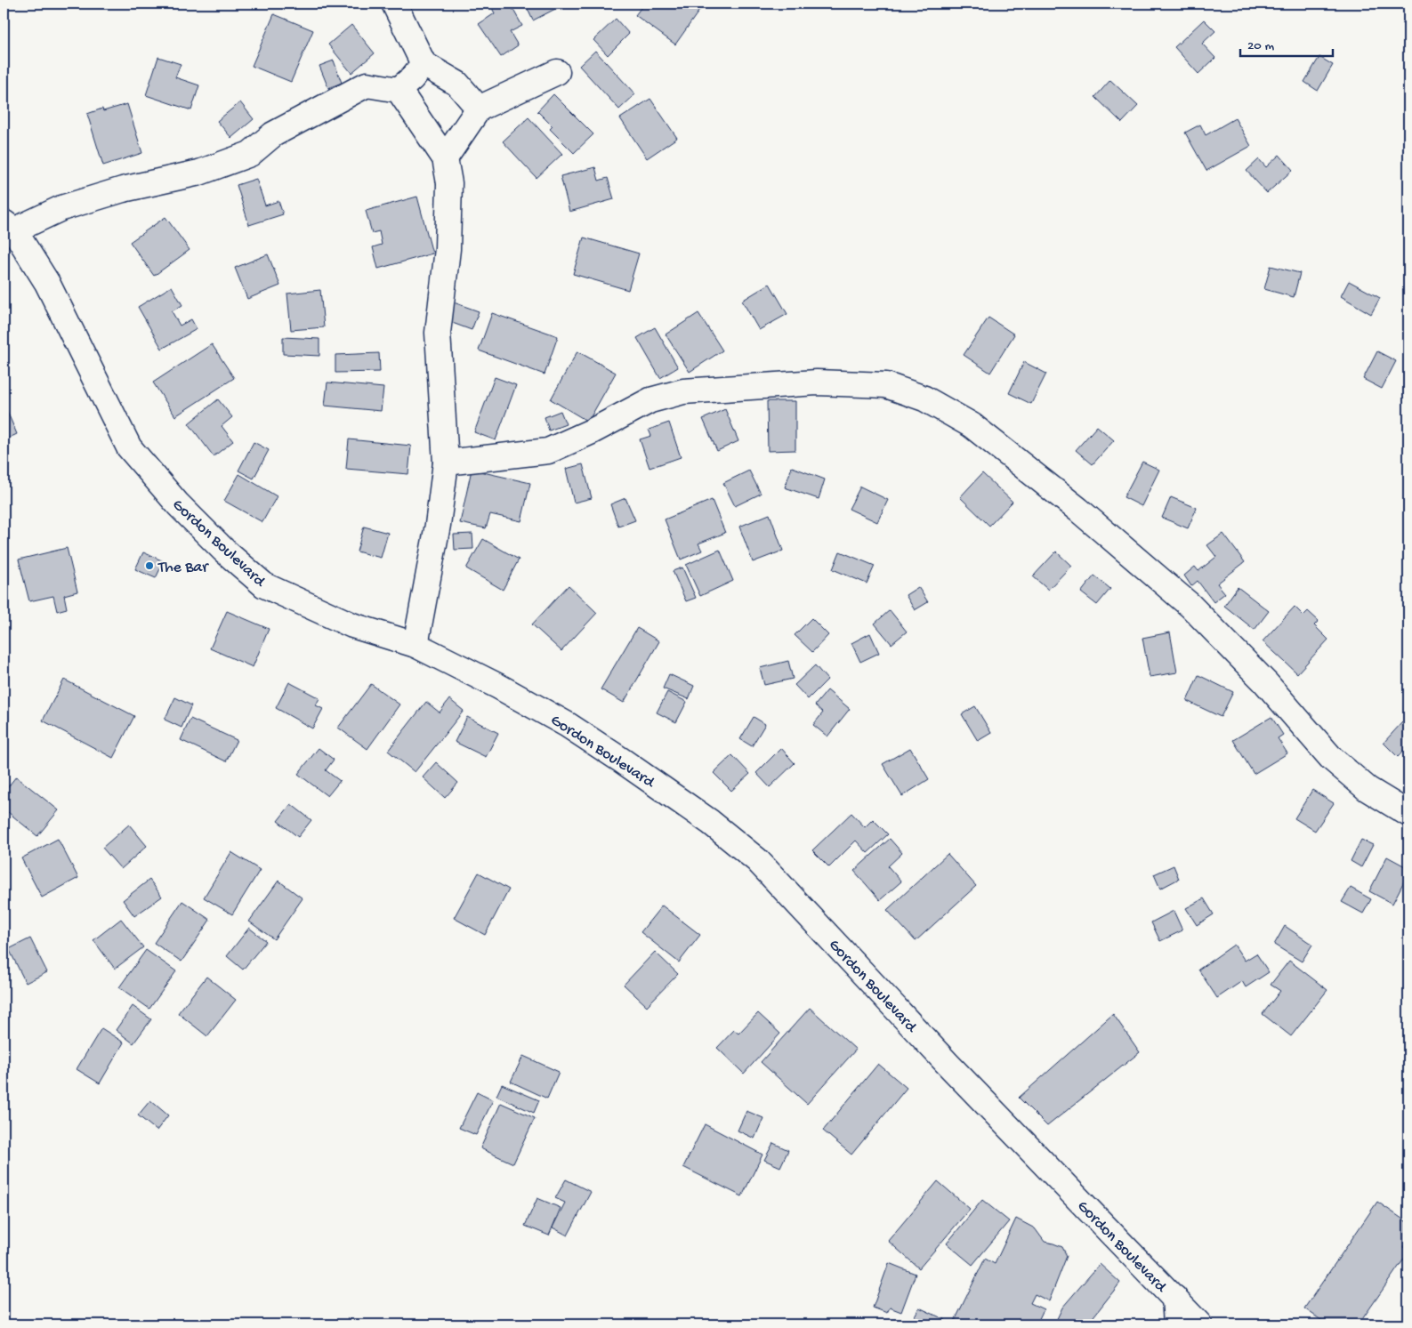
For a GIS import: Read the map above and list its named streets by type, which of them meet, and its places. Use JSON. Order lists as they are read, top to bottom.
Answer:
{
  "streets": {
    "street": ["Gordon Boulevard"]
  },
  "places": ["The Bar"],
  "scale_bar": "20 m"
}
